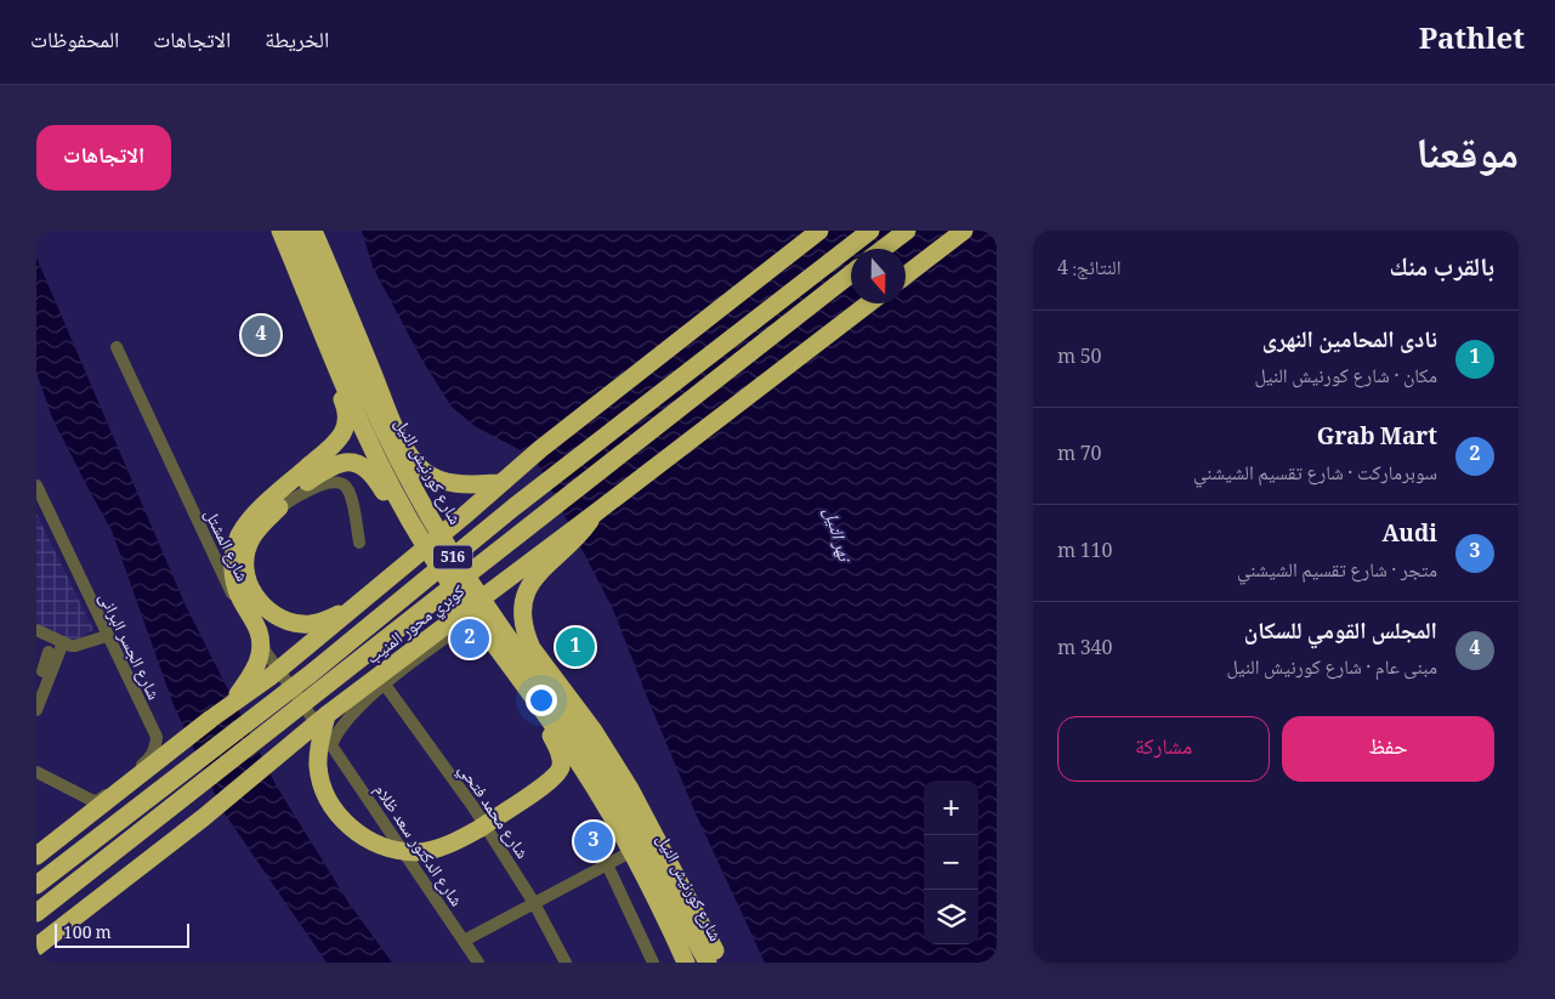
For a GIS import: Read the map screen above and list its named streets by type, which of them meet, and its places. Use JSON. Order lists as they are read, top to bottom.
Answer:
{
  "streets": {
    "highway": ["شارع كورنيش النيل", "516", "كوبري محور المنيب"],
    "street": [
      "شارع المشتل",
      "شارع الجسر البرانى",
      "شارع محمد فتحي",
      "شارع الدكتور سعد ظلام"
    ]
  },
  "crossings": [
    ["شارع المشتل", "شارع الدكتور سعد ظلام"]
  ],
  "water": ["نهر النيل"],
  "scale_bar": "100 m",
  "north": "bottom",
  "page": {
    "header": "Pathlet",
    "nav": ["الخريطة", "الاتجاهات", "المحفوظات"],
    "title": "موقعنا",
    "buttons": [
      "الاتجاهات",
      ["حفظ", "مشاركة"]
    ],
    "heading": ["بالقرب منك", "النتائج: 4"],
    "list": [
      {
        "mark": "1",
        "name": "نادى المحامين النهرى",
        "note": "مكان · شارع كورنيش النيل",
        "value": "50 m"
      },
      {
        "mark": "2",
        "name": "Grab Mart",
        "note": "سوبرماركت · شارع تقسيم الشيشني",
        "value": "70 m"
      },
      {
        "mark": "3",
        "name": "Audi",
        "note": "متجر · شارع تقسيم الشيشني",
        "value": "110 m"
      },
      {
        "mark": "4",
        "name": "المجلس القومي للسكان",
        "note": "مبنى عام · شارع كورنيش النيل",
        "value": "340 m"
      }
    ],
    "pins": [
      "4",
      "2",
      "1",
      "3"
    ],
    "map_buttons": ["+", "−"],
    "scale": "100 m"
  }
}
